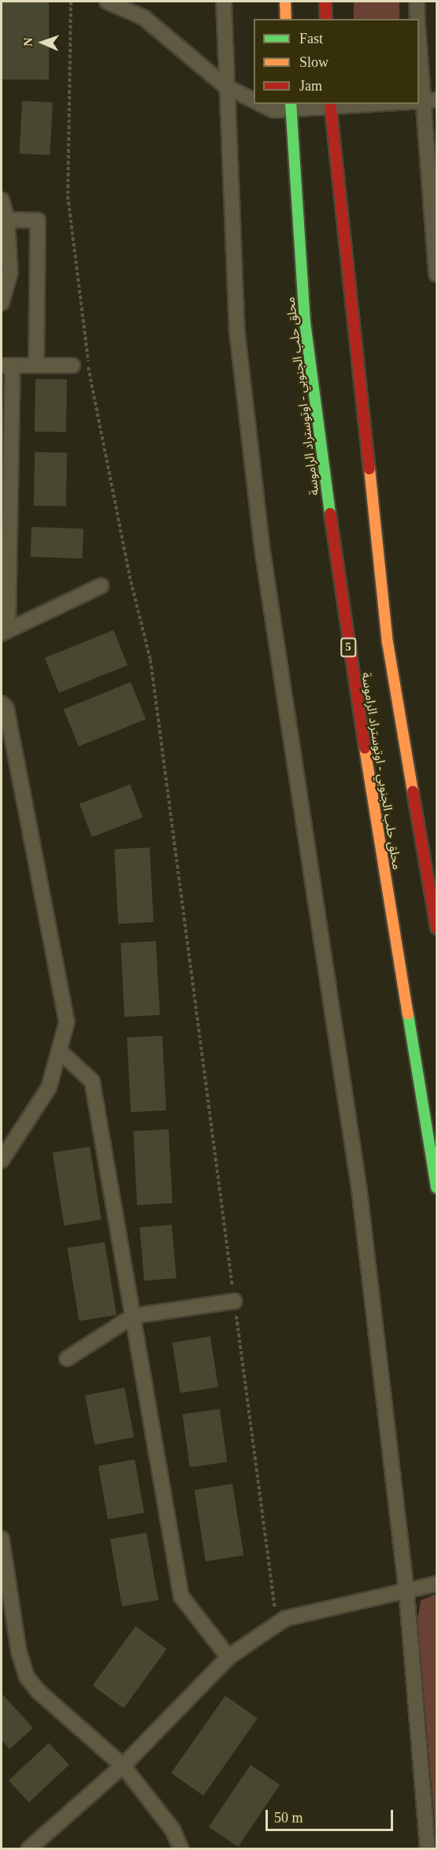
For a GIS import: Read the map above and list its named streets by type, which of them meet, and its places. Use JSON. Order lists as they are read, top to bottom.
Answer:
{
  "streets": {
    "highway": ["محلق حلب الجنوبي - اوتوستراد الراموسة", "5"]
  },
  "legend": ["Fast", "Slow", "Jam"],
  "scale_bar": "50 m",
  "north": "left"
}
